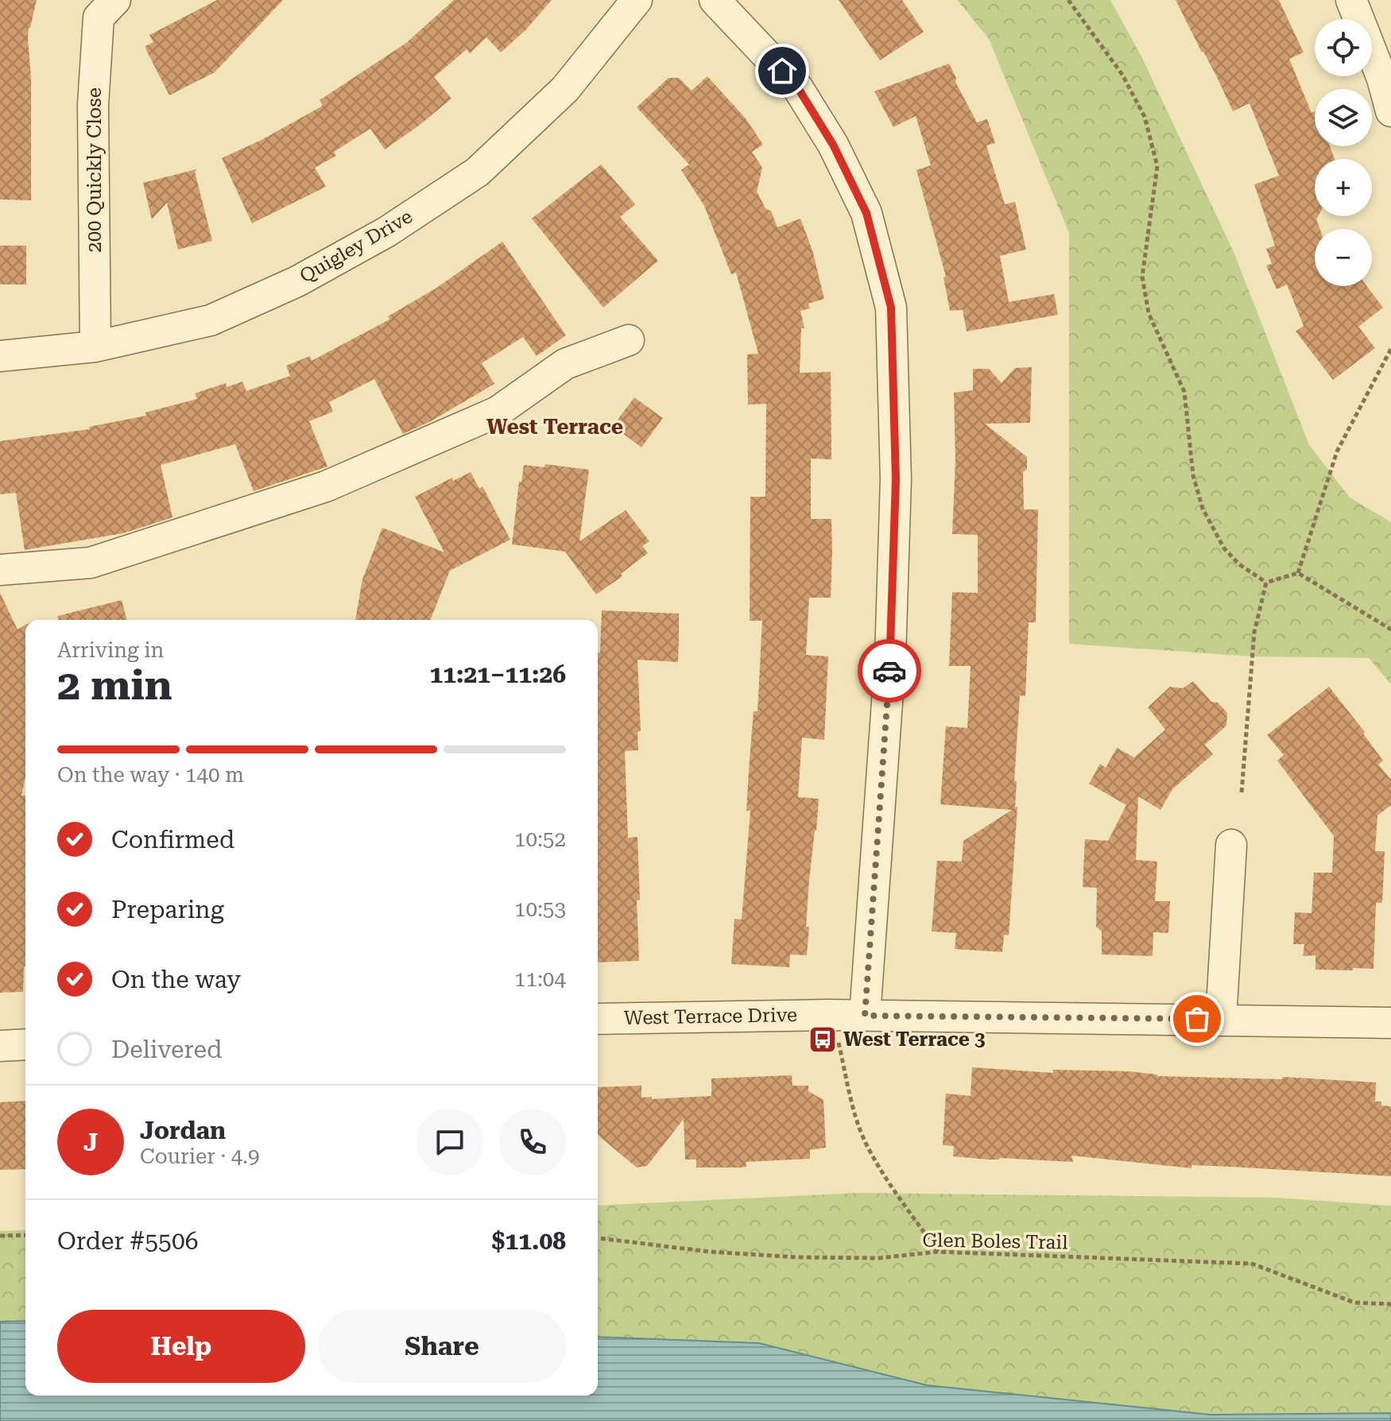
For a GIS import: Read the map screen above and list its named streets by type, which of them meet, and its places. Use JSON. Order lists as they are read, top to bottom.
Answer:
{
  "streets": {
    "street": ["200 Quickly Close", "Quigley Drive", "West Terrace Drive"],
    "path": ["Glen Boles Trail"]
  },
  "crossings": [
    ["200 Quickly Close", "Quigley Drive"]
  ],
  "districts": ["West Terrace"],
  "places": {
    "bus stop": ["West Terrace 3"]
  },
  "page": {
    "map_buttons": ["+", "−"],
    "heading": ["2 min", "Arriving in", "11:21–11:26"],
    "panel": [
      "Jordan",
      "Courier · 4.9",
      "Order #5506",
      "$11.08"
    ],
    "bar": "On the way · 140 m",
    "list": [
      ["Confirmed", "10:52"],
      ["Preparing", "10:53"],
      ["On the way", "11:04"],
      "Delivered"
    ],
    "round": "J",
    "buttons": ["Help", "Share"]
  }
}
